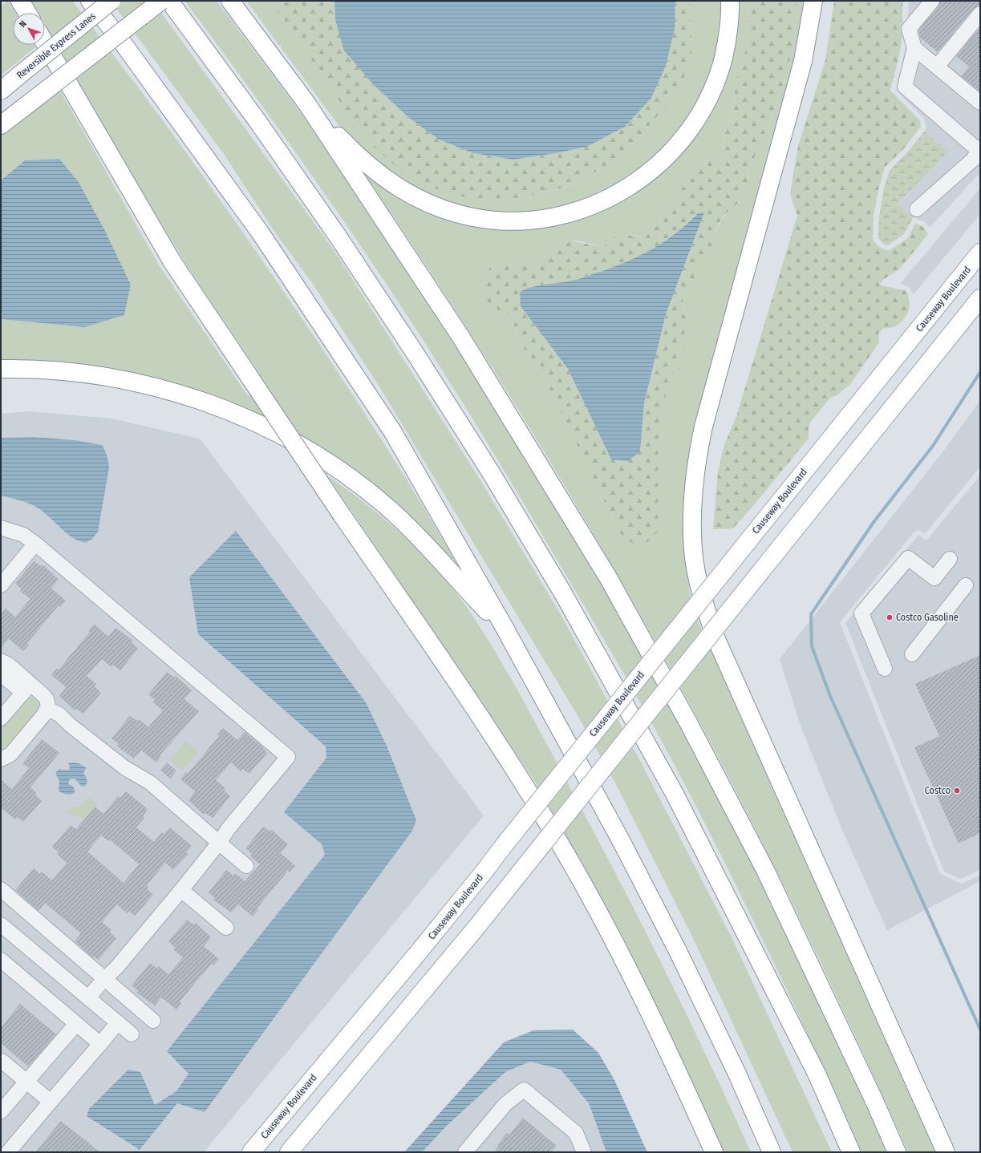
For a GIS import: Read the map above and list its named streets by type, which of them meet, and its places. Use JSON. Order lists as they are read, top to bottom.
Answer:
{
  "streets": {
    "main road": ["Reversible Express Lanes", "Causeway Boulevard"]
  },
  "places": ["Costco Gasoline", "Costco"],
  "north": "top left"
}
